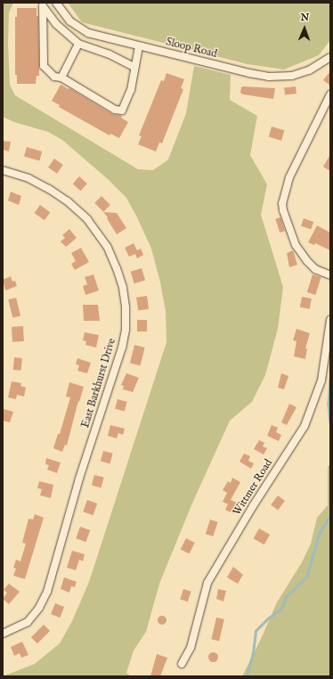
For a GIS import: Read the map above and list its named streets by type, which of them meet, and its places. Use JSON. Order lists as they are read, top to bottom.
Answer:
{
  "streets": {
    "street": ["Sloop Road", "East Barkhurst Drive", "Wittmer Road"]
  },
  "north": "top"
}
